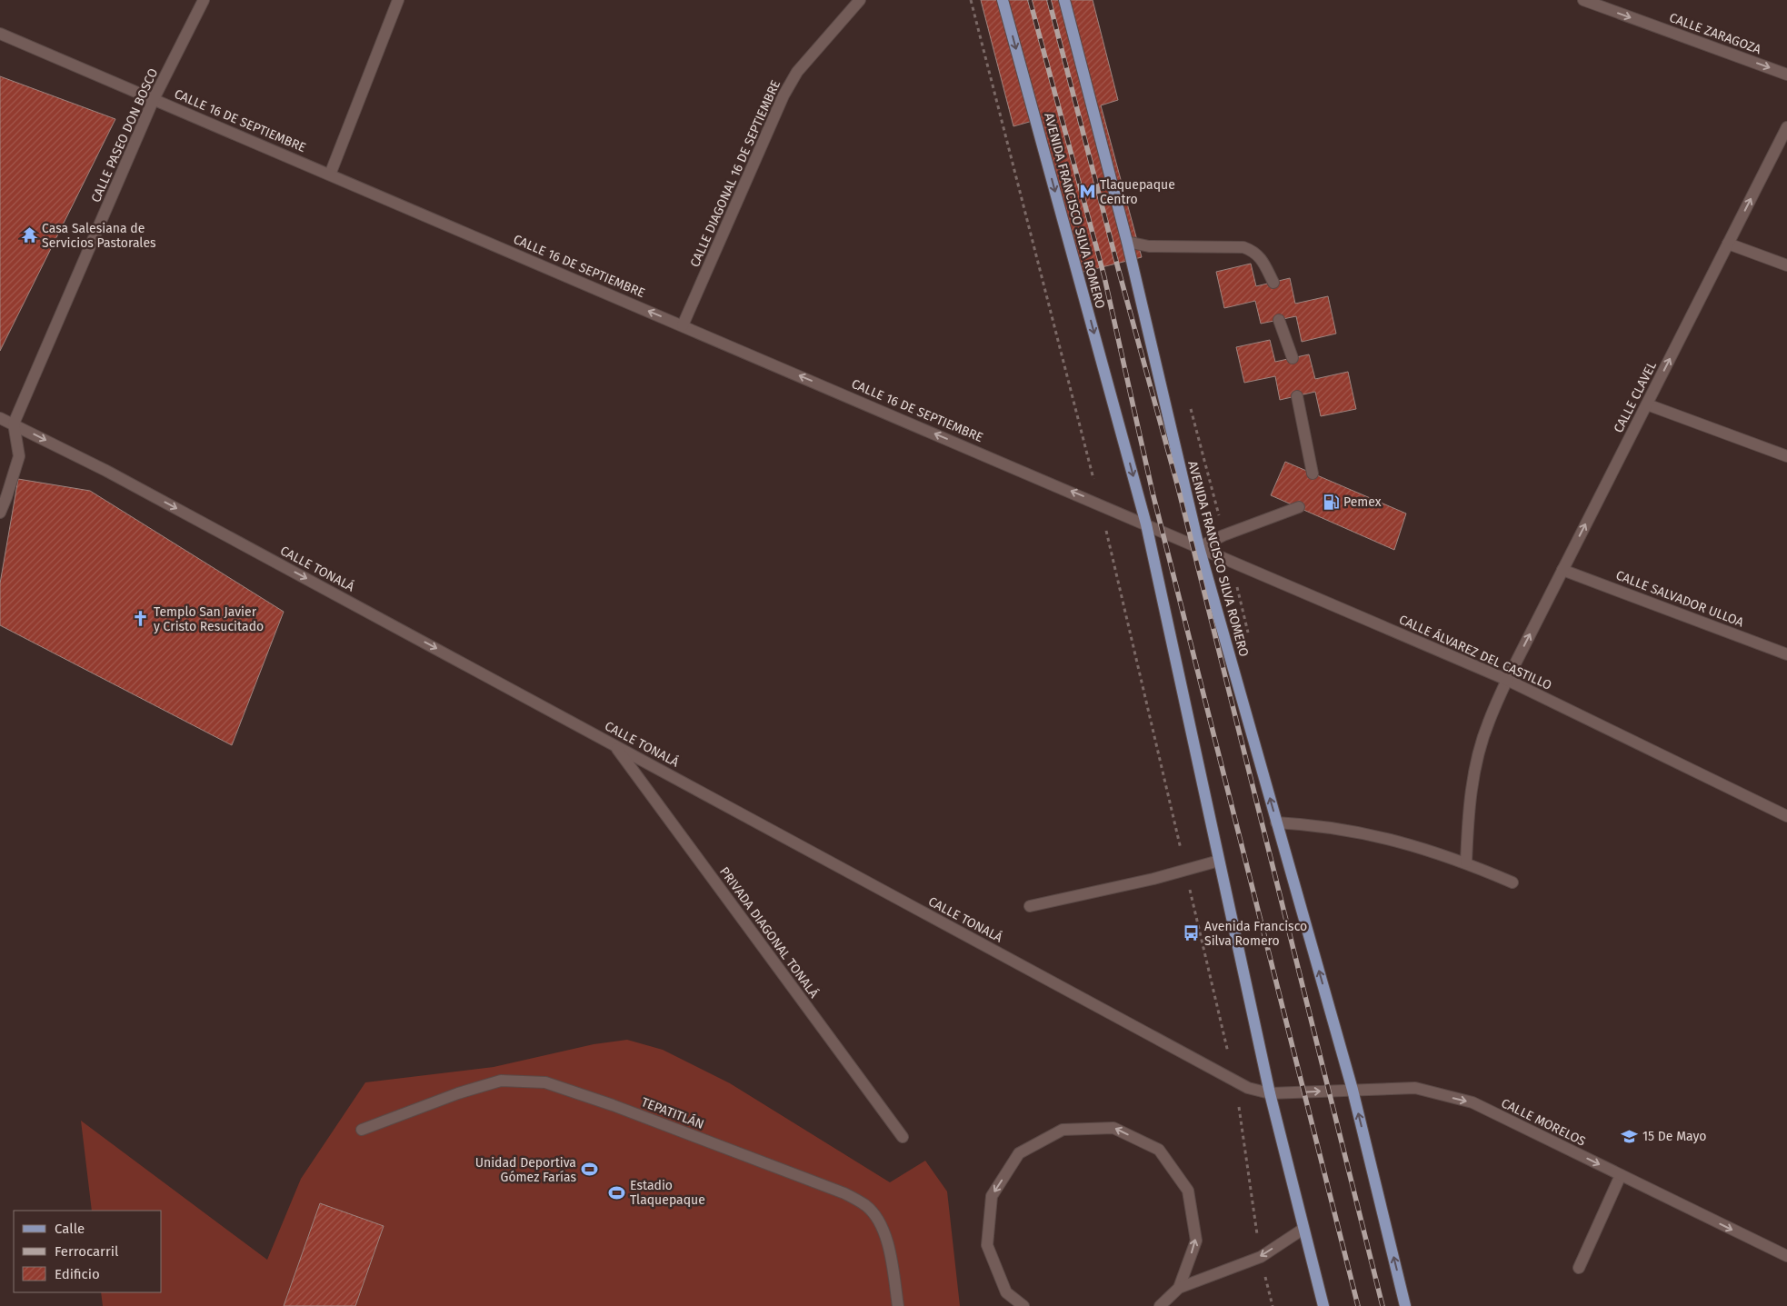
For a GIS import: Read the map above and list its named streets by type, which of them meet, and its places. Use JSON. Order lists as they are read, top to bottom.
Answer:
{
  "streets": {
    "main road": ["AVENIDA FRANCISCO SILVA ROMERO"],
    "street": [
      "CALLE ZARAGOZA",
      "CALLE 16 DE SEPTIEMBRE",
      "CALLE PASEO DON BOSCO",
      "CALLE DIAGONAL 16 DE SEPTIEMBRE",
      "CALLE CLAVEL",
      "CALLE TONALÁ",
      "CALLE SALVADOR ULLOA",
      "CALLE ÁLVAREZ DEL CASTILLO",
      "PRIVADA DIAGONAL TONALÁ",
      "TEPATITLÁN",
      "CALLE MORELOS"
    ]
  },
  "crossings": [
    ["CALLE 16 DE SEPTIEMBRE", "CALLE PASEO DON BOSCO"],
    ["CALLE 16 DE SEPTIEMBRE", "CALLE DIAGONAL 16 DE SEPTIEMBRE"],
    ["CALLE 16 DE SEPTIEMBRE", "AVENIDA FRANCISCO SILVA ROMERO"],
    ["CALLE 16 DE SEPTIEMBRE", "CALLE ÁLVAREZ DEL CASTILLO"],
    ["CALLE PASEO DON BOSCO", "CALLE TONALÁ"],
    ["AVENIDA FRANCISCO SILVA ROMERO", "CALLE TONALÁ"],
    ["AVENIDA FRANCISCO SILVA ROMERO", "CALLE ÁLVAREZ DEL CASTILLO"],
    ["AVENIDA FRANCISCO SILVA ROMERO", "CALLE MORELOS"],
    ["CALLE CLAVEL", "CALLE SALVADOR ULLOA"],
    ["CALLE CLAVEL", "CALLE ÁLVAREZ DEL CASTILLO"],
    ["CALLE TONALÁ", "PRIVADA DIAGONAL TONALÁ"],
    ["CALLE TONALÁ", "CALLE MORELOS"]
  ],
  "one_way": [
    "CALLE ZARAGOZA",
    "CALLE 16 DE SEPTIEMBRE",
    "CALLE CLAVEL",
    "CALLE TONALÁ",
    "CALLE MORELOS"
  ],
  "places": {
    "metro station": ["Tlaquepaque Centro"],
    "temple": ["Casa Salesiana de Servicios Pastorales"],
    "fuel station": ["Pemex"],
    "church": ["Templo San Javier y Cristo Resucitado"],
    "bus stop": ["Avenida Francisco Silva Romero"],
    "school or university": ["15 De Mayo"],
    "sports": ["Unidad Deportiva Gómez Farías", "Estadio Tlaquepaque"]
  },
  "legend": ["Calle", "Ferrocarril", "Edificio"]
}
